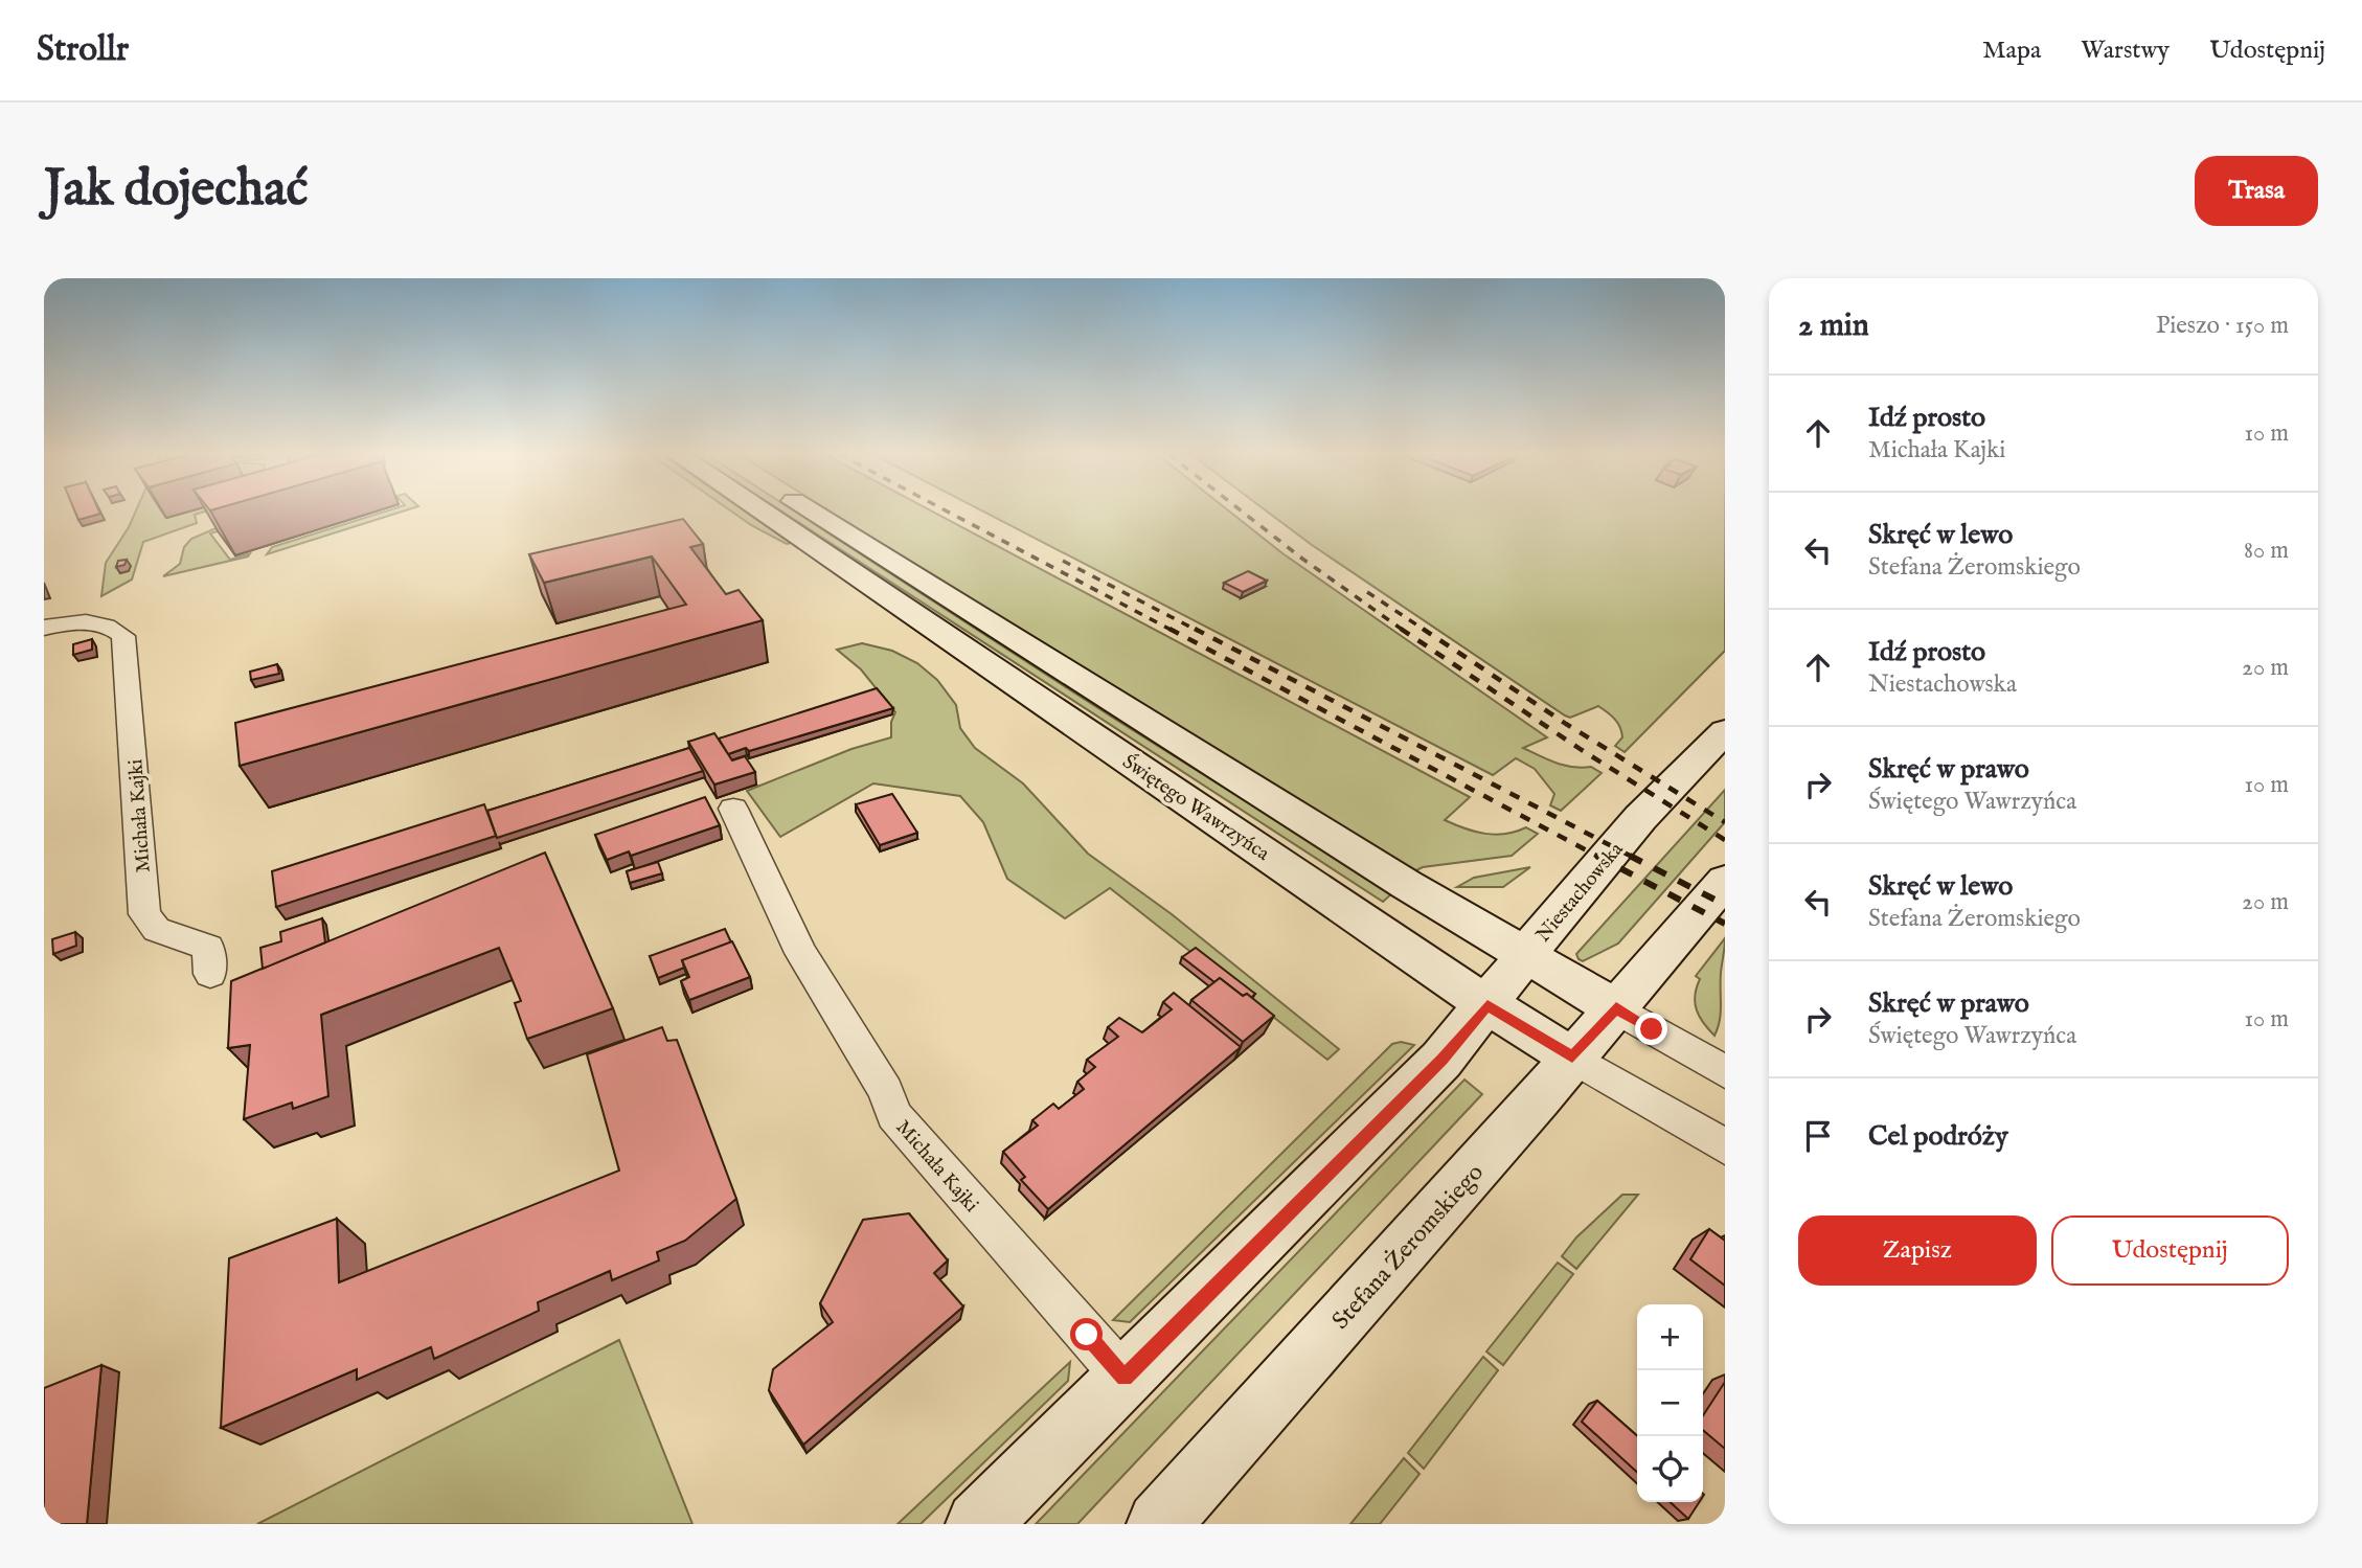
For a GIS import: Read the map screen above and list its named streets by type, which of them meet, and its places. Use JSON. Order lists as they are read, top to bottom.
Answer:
{
  "streets": {
    "main road": ["Świętego Wawrzyńca", "Niestachowska", "Stefana Żeromskiego"],
    "street": ["Michała Kajki"]
  },
  "crossings": [
    ["Świętego Wawrzyńca", "Niestachowska"],
    ["Świętego Wawrzyńca", "Stefana Żeromskiego"],
    ["Michała Kajki", "Niestachowska"]
  ],
  "page": {
    "header": "Strollr",
    "nav": ["Mapa", "Warstwy", "Udostępnij"],
    "buttons": [
      "Trasa",
      ["Zapisz", "Udostępnij"]
    ],
    "title": "Jak dojechać",
    "heading": ["2 min", "Pieszo · 150 m"],
    "list": [
      ["Idź prosto", "Michała Kajki", "10 m"],
      ["Skręć w lewo", "Stefana Żeromskiego", "80 m"],
      ["Idź prosto", "Niestachowska", "20 m"],
      ["Skręć w prawo", "Świętego Wawrzyńca", "10 m"],
      ["Skręć w lewo", "Stefana Żeromskiego", "20 m"],
      ["Skręć w prawo", "Świętego Wawrzyńca", "10 m"],
      "Cel podróży"
    ],
    "map_buttons": ["+", "−"]
  }
}
